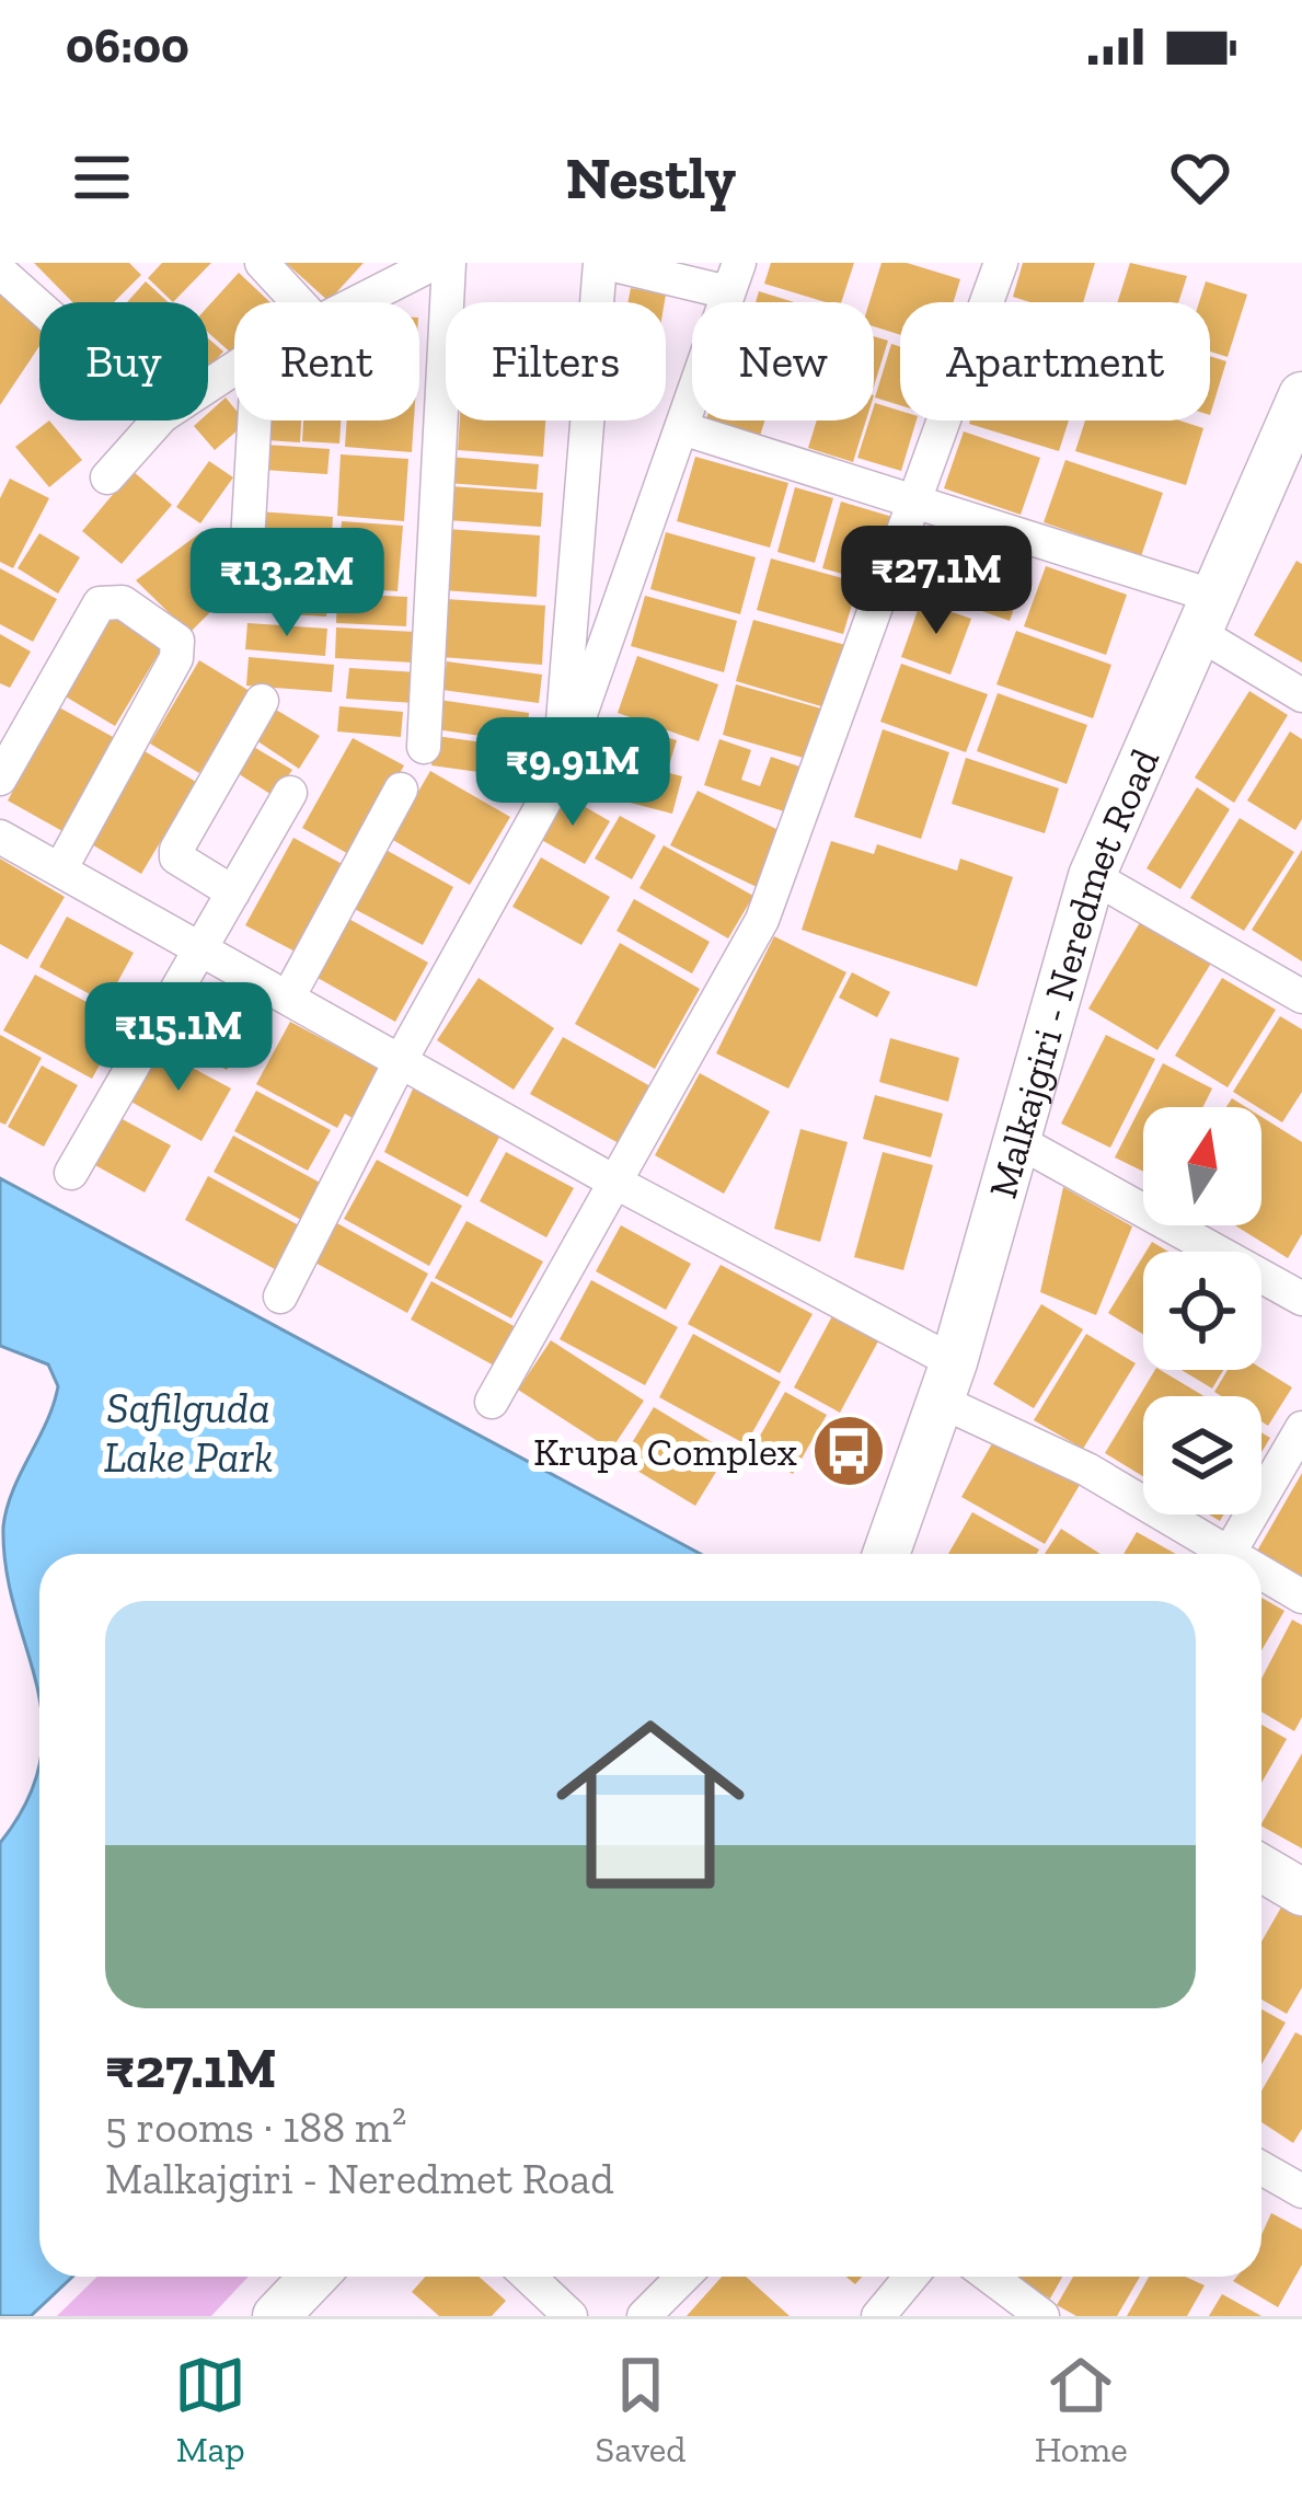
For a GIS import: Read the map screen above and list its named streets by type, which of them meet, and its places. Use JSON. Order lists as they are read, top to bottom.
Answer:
{
  "streets": {
    "main road": ["Malkajgiri - Neredmet Road"]
  },
  "water": ["Safilguda Lake Park"],
  "places": {
    "bus stop": ["Krupa Complex"]
  },
  "north": "top",
  "page": {
    "status": "06:00",
    "header": "Nestly",
    "chip": [
      "Buy",
      "Rent",
      "Filters",
      "New",
      "Apartment"
    ],
    "price": [
      "₹27.1M",
      "₹13.2M",
      "₹9.91M",
      "₹15.1M"
    ],
    "list": [
      {
        "name": "₹27.1M",
        "note": "5 rooms · 188 m² · Malkajgiri - Neredmet Road"
      }
    ],
    "tabs": ["Map", "Saved", "Home"]
  }
}
